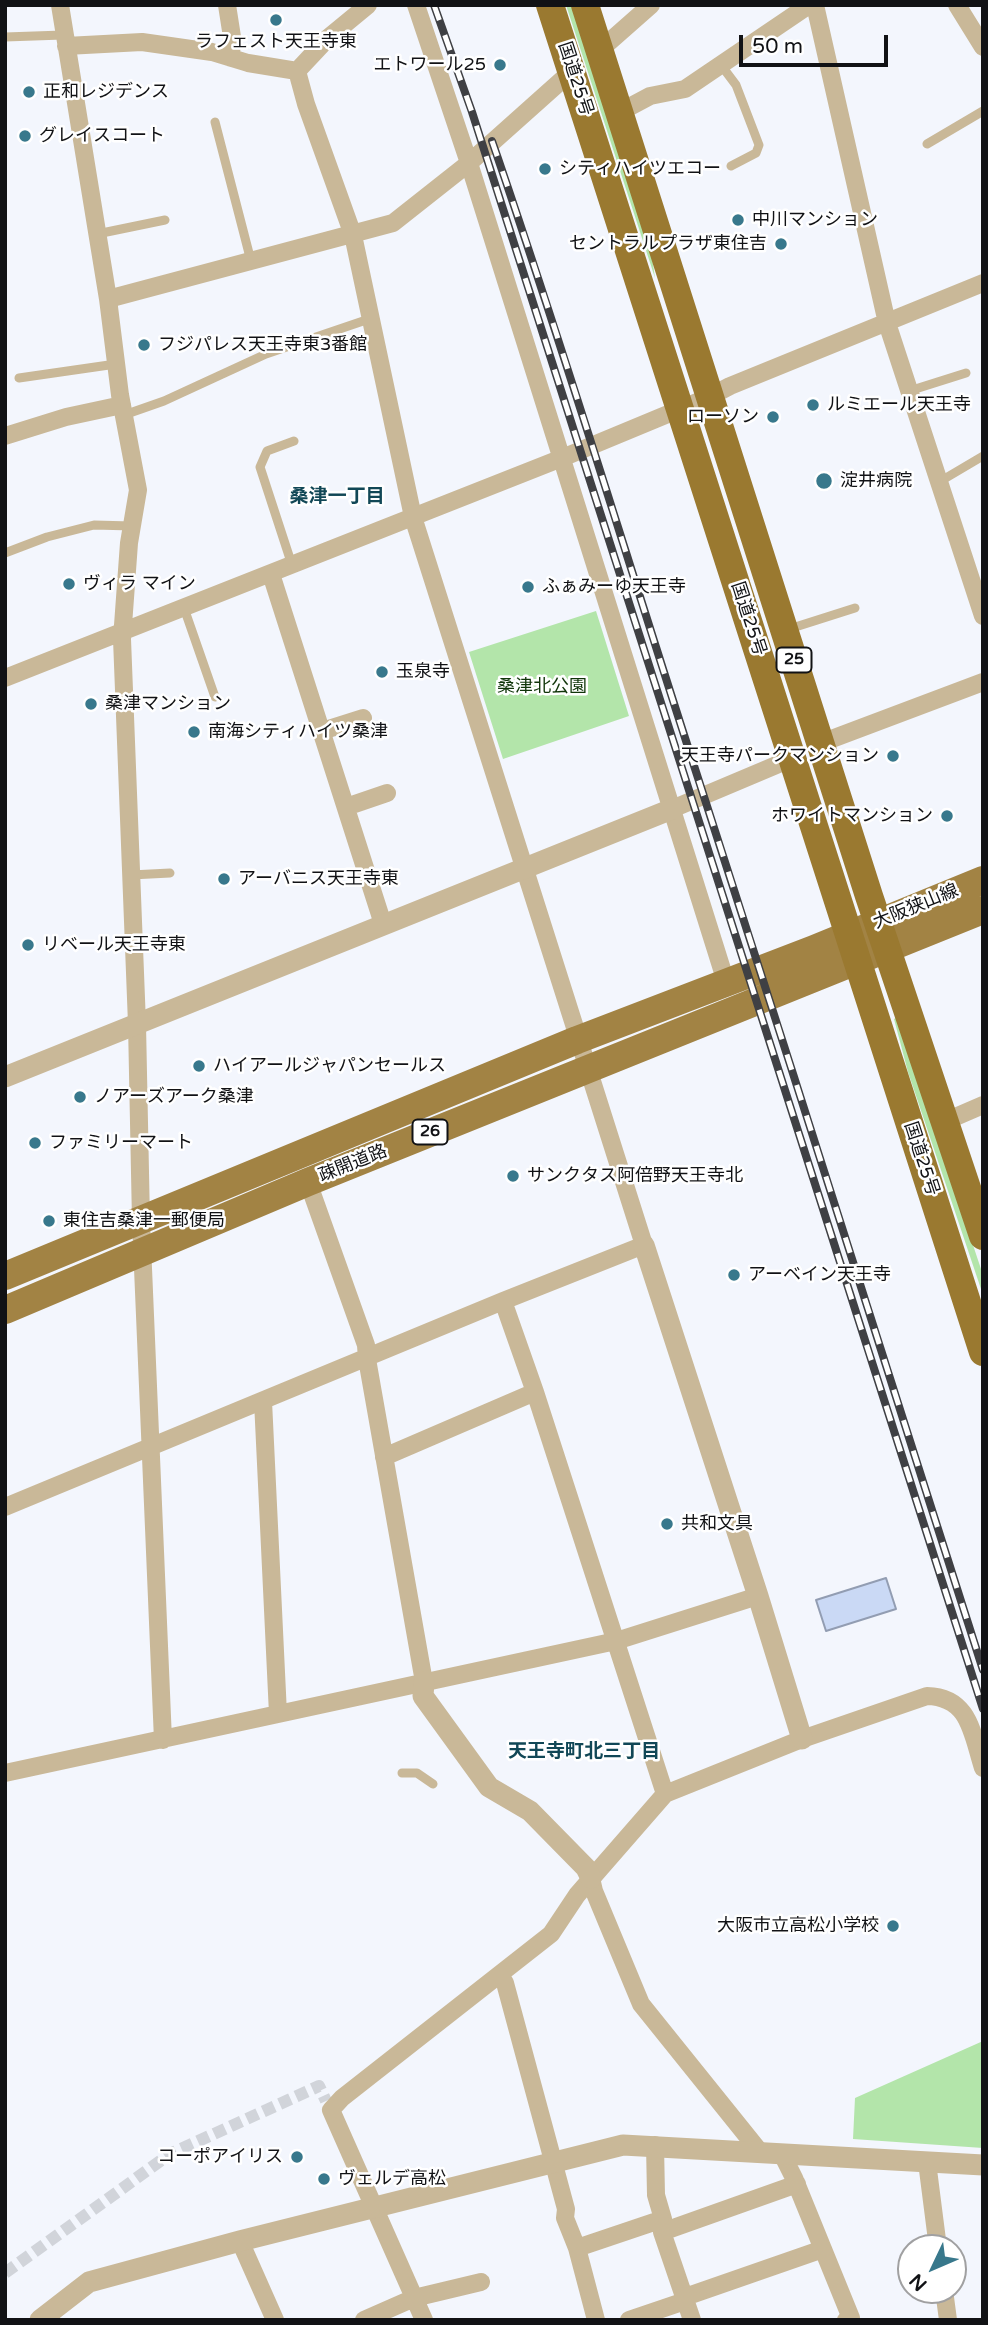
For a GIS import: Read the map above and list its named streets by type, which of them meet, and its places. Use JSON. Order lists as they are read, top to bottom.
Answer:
{
  "streets": {
    "highway": ["国道25号", "25"],
    "main road": ["大阪狭山線", "26", "疎開道路"]
  },
  "crossings": [
    ["国道25号", "大阪狭山線"],
    ["国道25号", "疎開道路"],
    ["大阪狭山線", "疎開道路"]
  ],
  "districts": ["桑津一丁目", "天王寺町北三丁目"],
  "parks": ["桑津北公園"],
  "places": [
    "ラフェスト天王寺東",
    "エトワール25",
    "正和レジデンス",
    "グレイスコート",
    "シティハイツエコー",
    "中川マンション",
    "セントラルプラザ東住吉",
    "フジパレス天王寺東3番館",
    "ルミエール天王寺",
    "ローソン",
    "淀井病院",
    "ヴィラ マイン",
    "ふぁみーゆ天王寺",
    "玉泉寺",
    "桑津マンション",
    "南海シティハイツ桑津",
    "天王寺パークマンション",
    "ホワイトマンション",
    "アーバニス天王寺東",
    "リベール天王寺東",
    "ハイアールジャパンセールス",
    "ノアーズアーク桑津",
    "ファミリーマート",
    "サンクタス阿倍野天王寺北",
    "東住吉桑津一郵便局",
    "アーベイン天王寺",
    "共和文具",
    "大阪市立高松小学校",
    "コーポアイリス",
    "ヴェルデ高松"
  ],
  "scale_bar": "50 m",
  "north": "bottom left"
}
